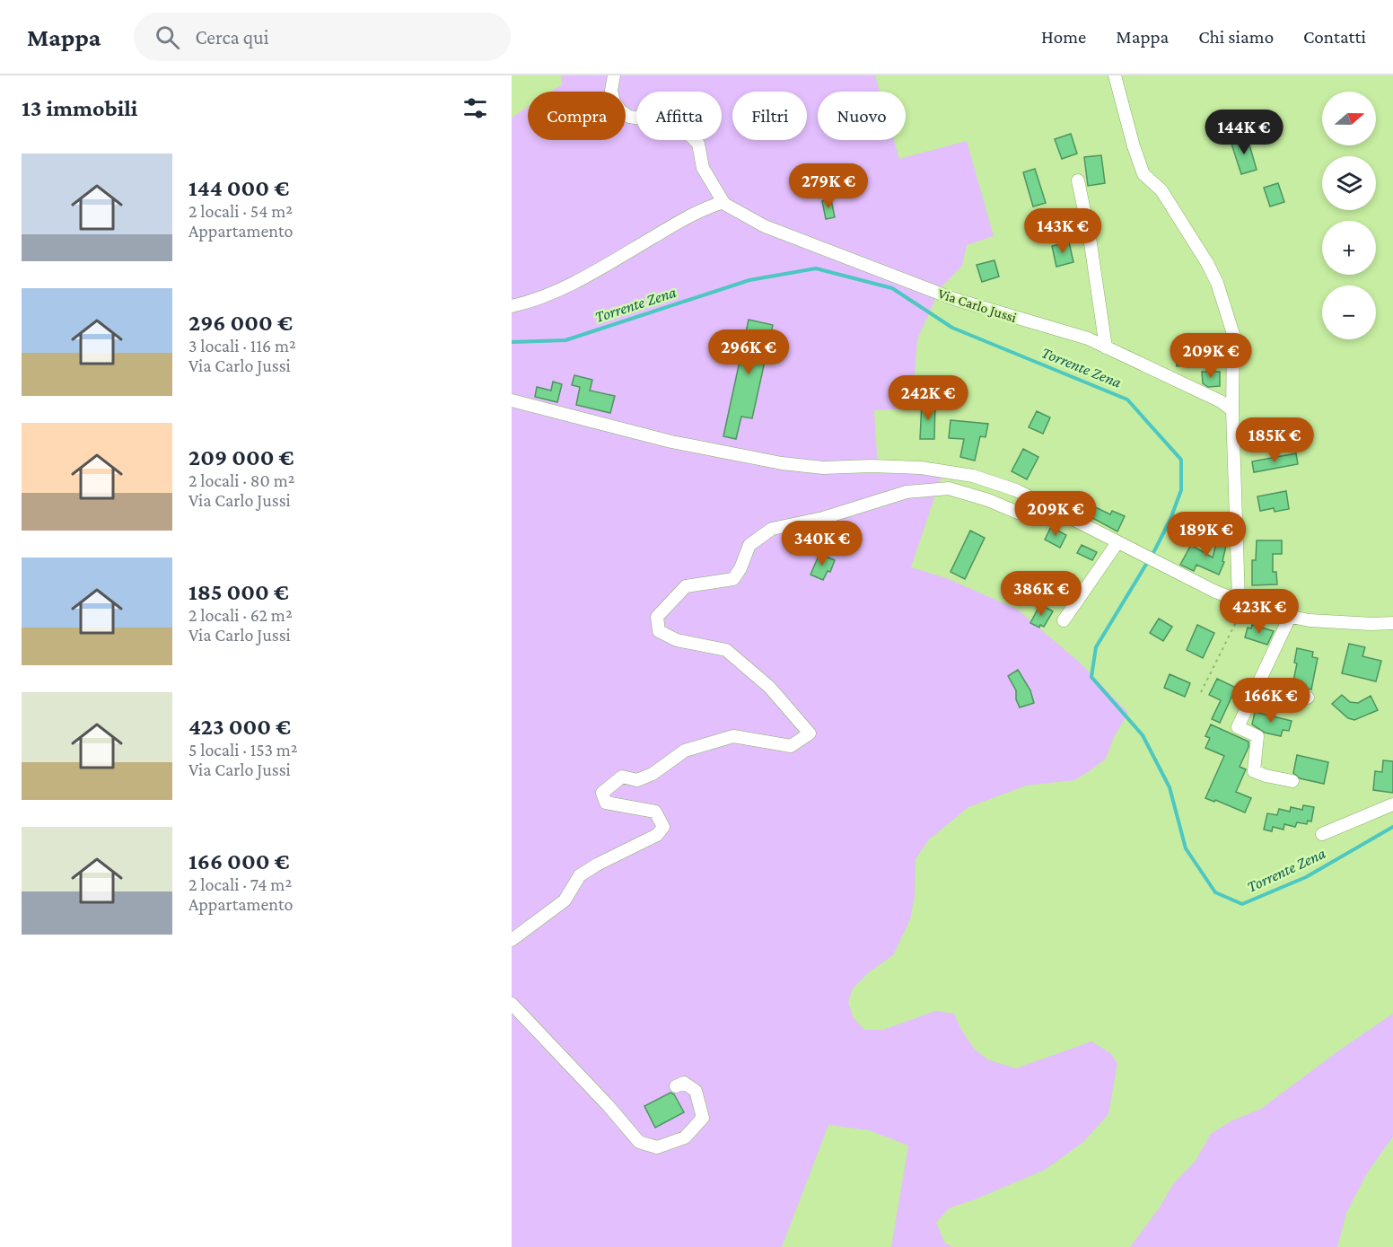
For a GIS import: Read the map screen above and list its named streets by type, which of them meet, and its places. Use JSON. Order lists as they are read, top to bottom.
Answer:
{
  "streets": {
    "street": ["Via Carlo Jussi"]
  },
  "water": ["Torrente Zena"],
  "north": "right",
  "page": {
    "header": "Mappa",
    "search": "Cerca qui",
    "nav": [
      "Home",
      "Mappa",
      "Chi siamo",
      "Contatti"
    ],
    "heading": "13 immobili",
    "map_buttons": ["+", "−"],
    "chip": [
      "Compra",
      "Affitta",
      "Filtri",
      "Nuovo"
    ],
    "price": [
      "144K €",
      "279K €",
      "143K €",
      "296K €",
      "209K €",
      "242K €",
      "185K €",
      "209K €",
      "189K €",
      "340K €",
      "386K €",
      "423K €",
      "166K €"
    ],
    "list": [
      {
        "name": "144 000 €",
        "note": "2 locali · 54 m² · Appartamento"
      },
      {
        "name": "296 000 €",
        "note": "3 locali · 116 m² · Via Carlo Jussi"
      },
      {
        "name": "209 000 €",
        "note": "2 locali · 80 m² · Via Carlo Jussi"
      },
      {
        "name": "185 000 €",
        "note": "2 locali · 62 m² · Via Carlo Jussi"
      },
      {
        "name": "423 000 €",
        "note": "5 locali · 153 m² · Via Carlo Jussi"
      },
      {
        "name": "166 000 €",
        "note": "2 locali · 74 m² · Appartamento"
      }
    ]
  }
}
